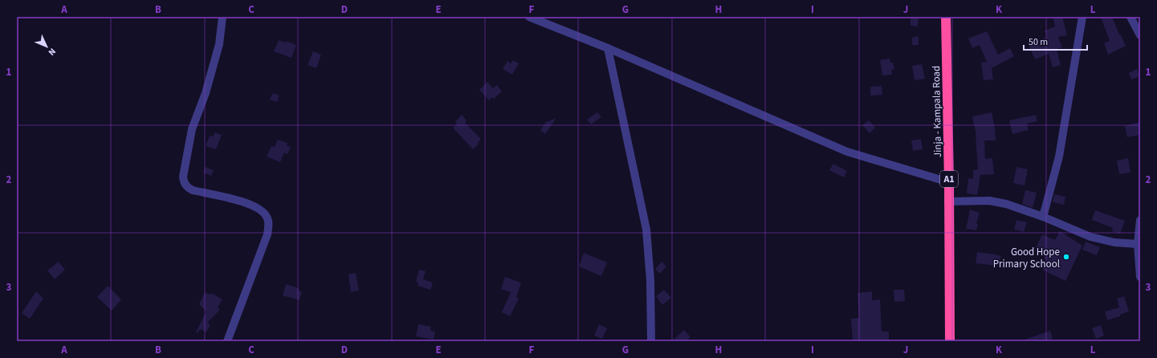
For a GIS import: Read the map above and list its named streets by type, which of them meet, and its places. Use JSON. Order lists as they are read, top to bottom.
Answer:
{
  "streets": {
    "highway": ["Jinja - Kampala Road", "A1"]
  },
  "places": ["Good Hope Primary School"],
  "scale_bar": "50 m",
  "north": "bottom right",
  "grid": {
    "columns": [
      "A",
      "B",
      "C",
      "D",
      "E",
      "F",
      "G",
      "H",
      "I",
      "J",
      "K",
      "L"
    ],
    "rows": ["1", "2", "3"]
  }
}
